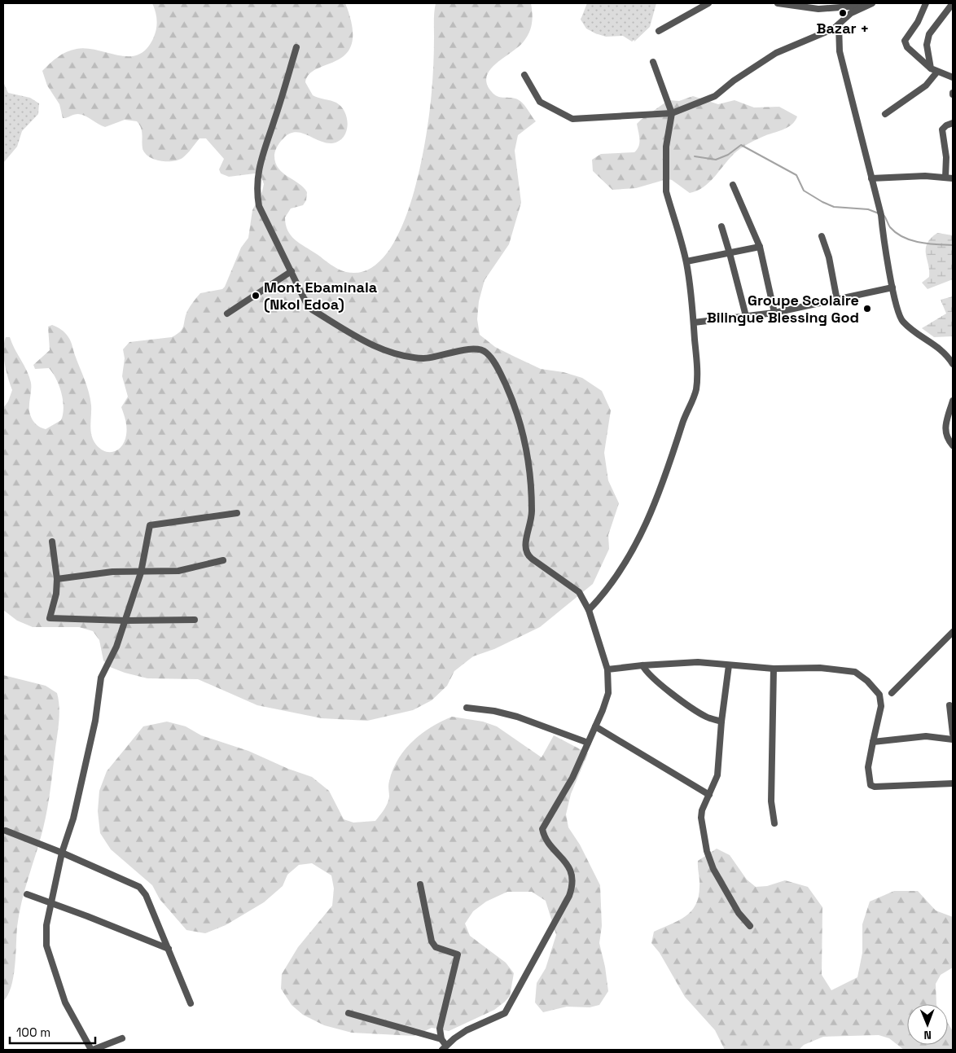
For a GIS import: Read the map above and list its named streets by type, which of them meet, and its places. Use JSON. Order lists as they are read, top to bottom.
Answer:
{
  "places": ["Bazar +", "Mont Ebaminala (Nkol Edoa)", "Groupe Scolaire Bilingue Blessing God"],
  "scale_bar": "100 m",
  "north": "bottom"
}
